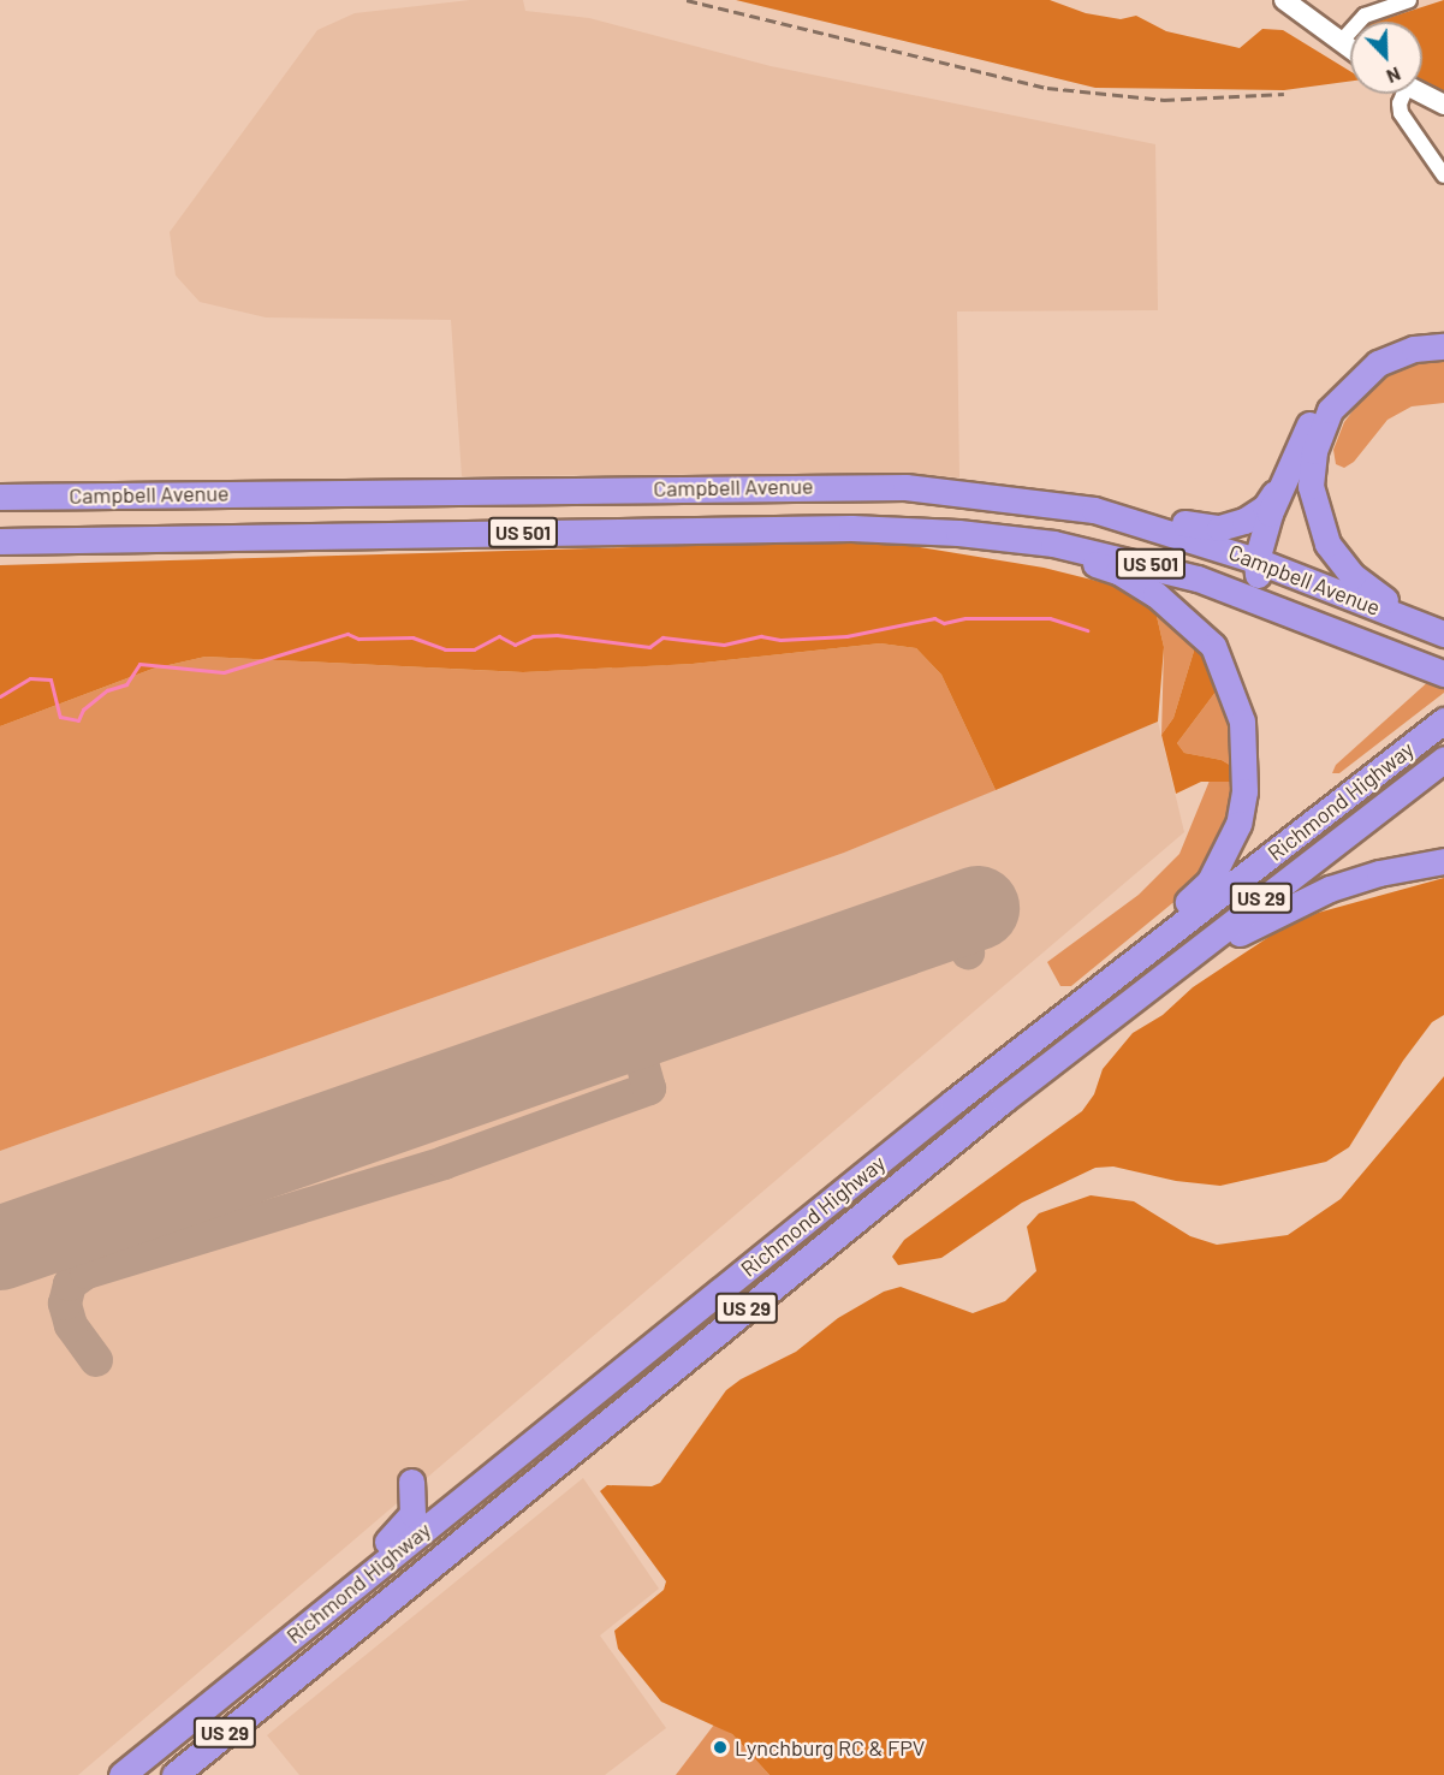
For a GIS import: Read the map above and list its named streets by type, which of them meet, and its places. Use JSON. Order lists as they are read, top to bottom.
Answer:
{
  "streets": {
    "highway": [
      "Campbell Avenue",
      "US 501",
      "Richmond Highway",
      "US 29"
    ]
  },
  "crossings": [
    ["Campbell Avenue", "US 501"],
    ["Richmond Highway", "US 29"]
  ],
  "places": ["Lynchburg RC & FPV"],
  "north": "bottom right"
}
